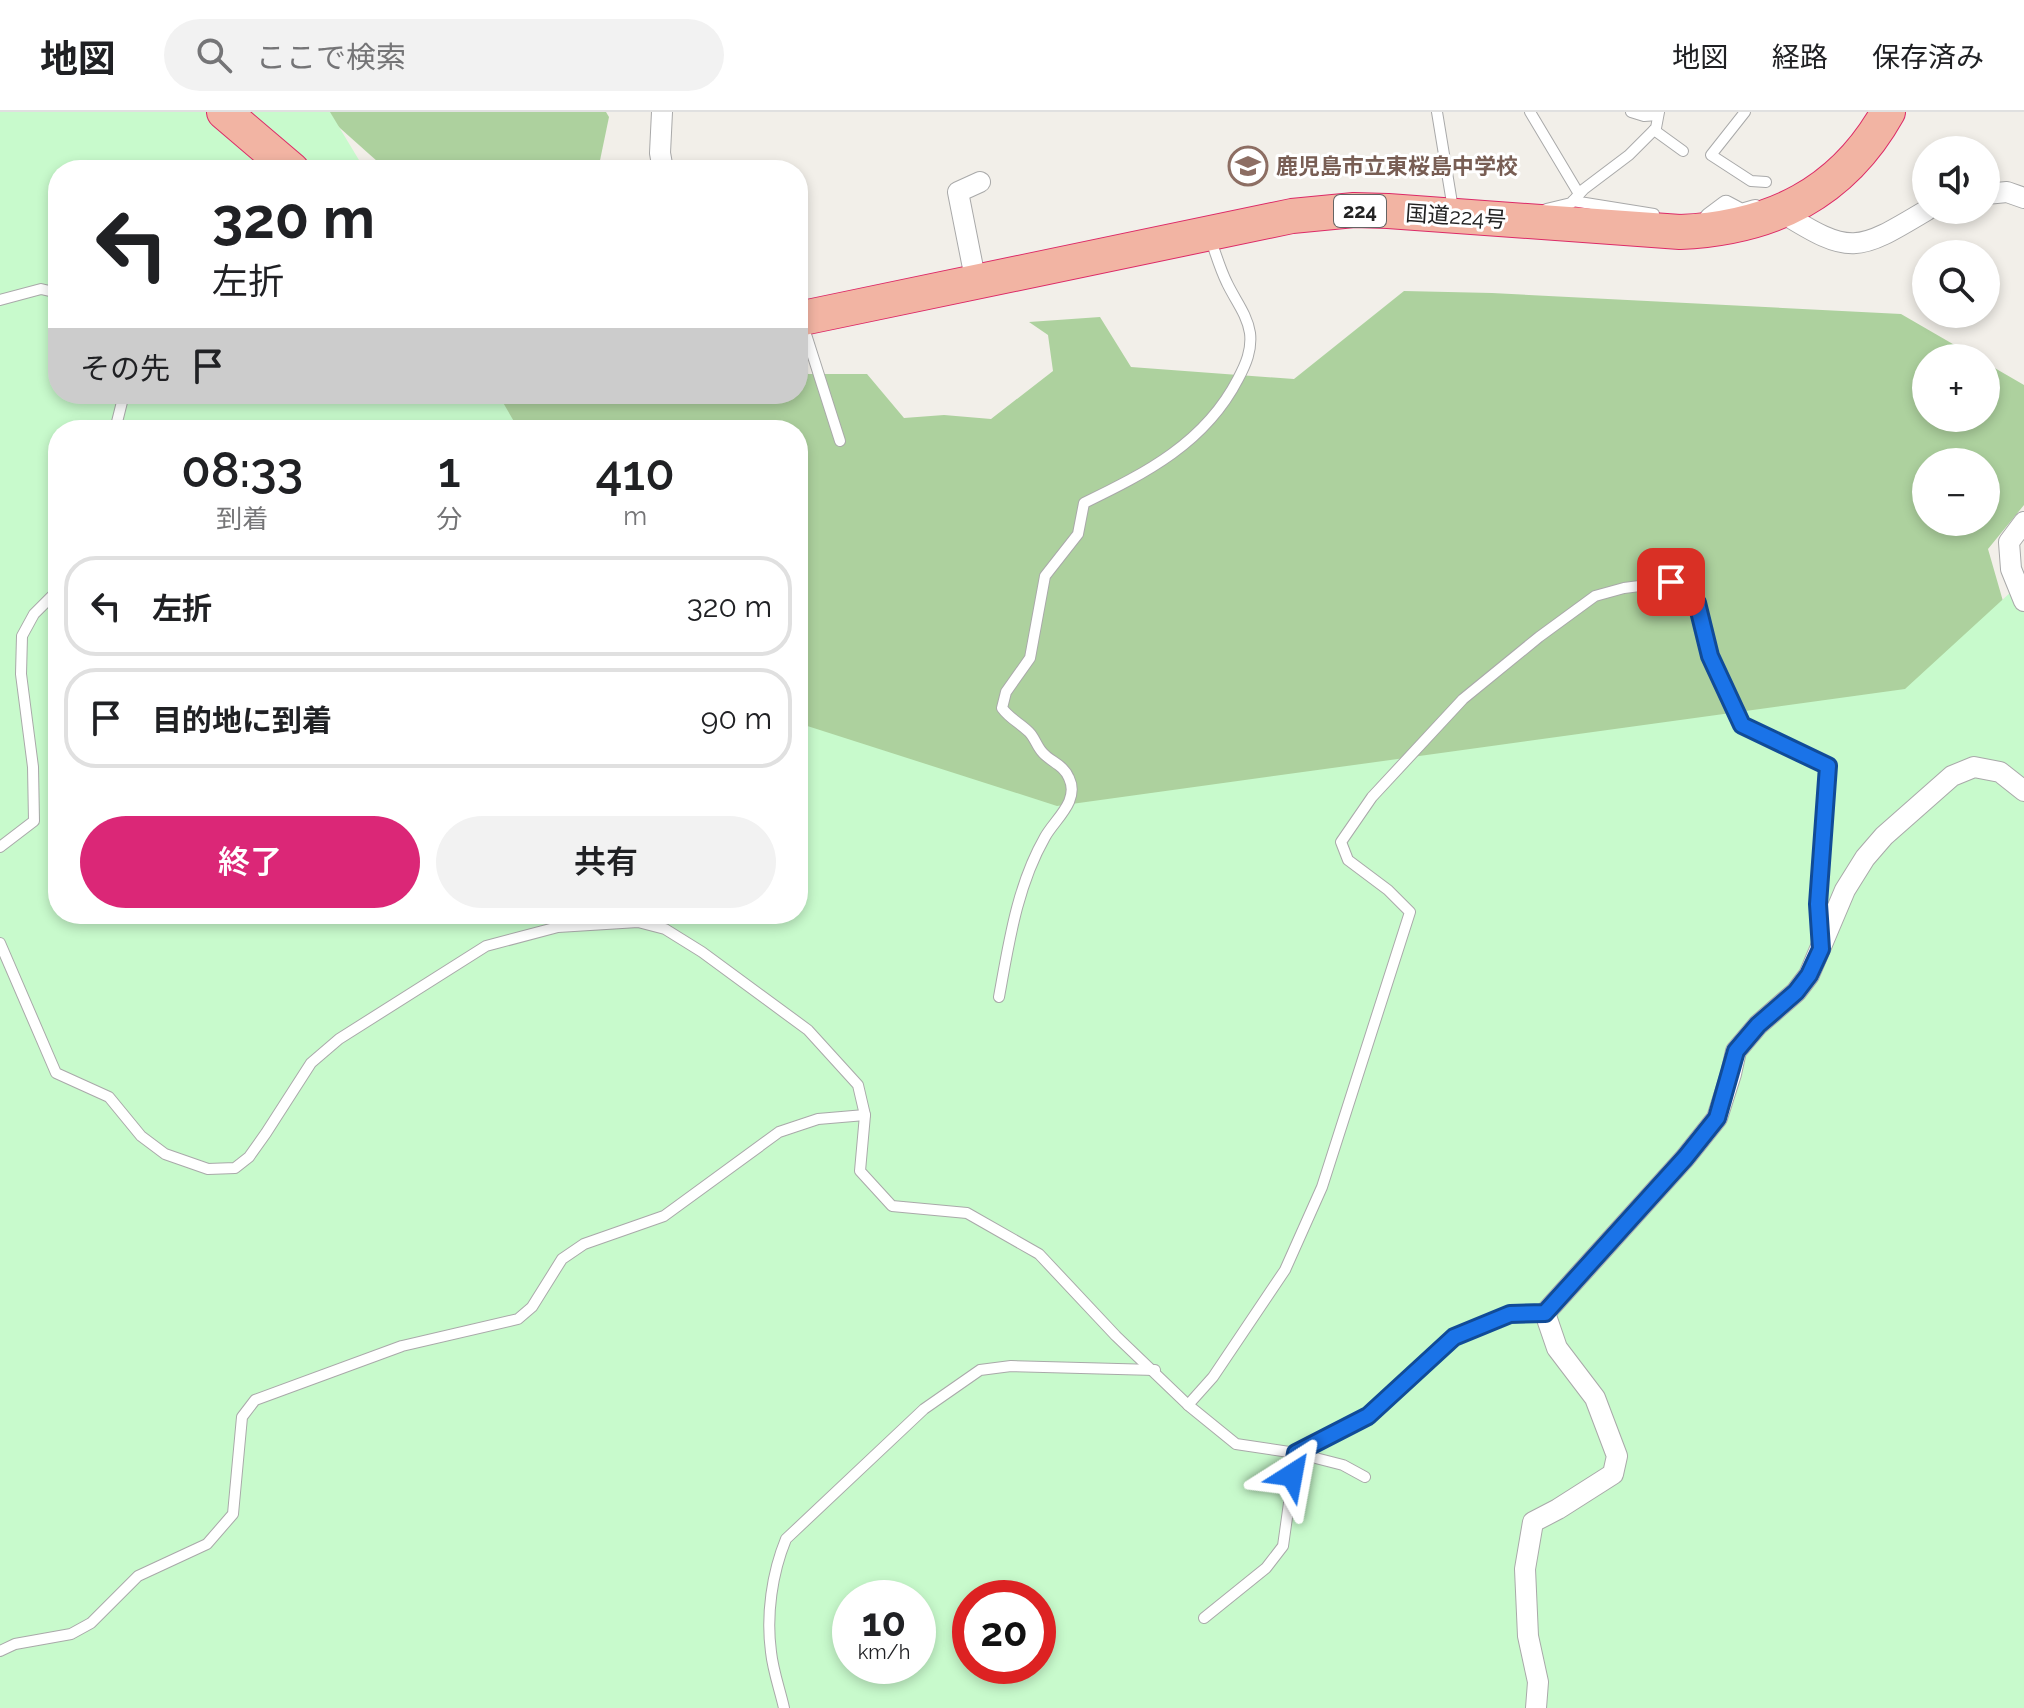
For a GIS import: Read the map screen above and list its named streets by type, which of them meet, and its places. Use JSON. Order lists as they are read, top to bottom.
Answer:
{
  "streets": {
    "highway": ["224", "国道224号"]
  },
  "places": {
    "school or university": ["鹿児島市立東桜島中学校"]
  },
  "page": {
    "header": "地図",
    "search": "ここで検索",
    "nav": ["地図", "経路", "保存済み"],
    "map_buttons": ["+", "−"],
    "turn": ["320 m", "左折"],
    "then": "その先",
    "eta": [
      "08:33",
      "到着",
      "1",
      "分",
      "410",
      "m"
    ],
    "list": [
      {
        "name": "左折",
        "value": "320 m"
      },
      {
        "name": "目的地に到着",
        "value": "90 m"
      }
    ],
    "buttons": ["終了", "共有"],
    "speed": "10 km/h",
    "limit": "20"
  }
}
